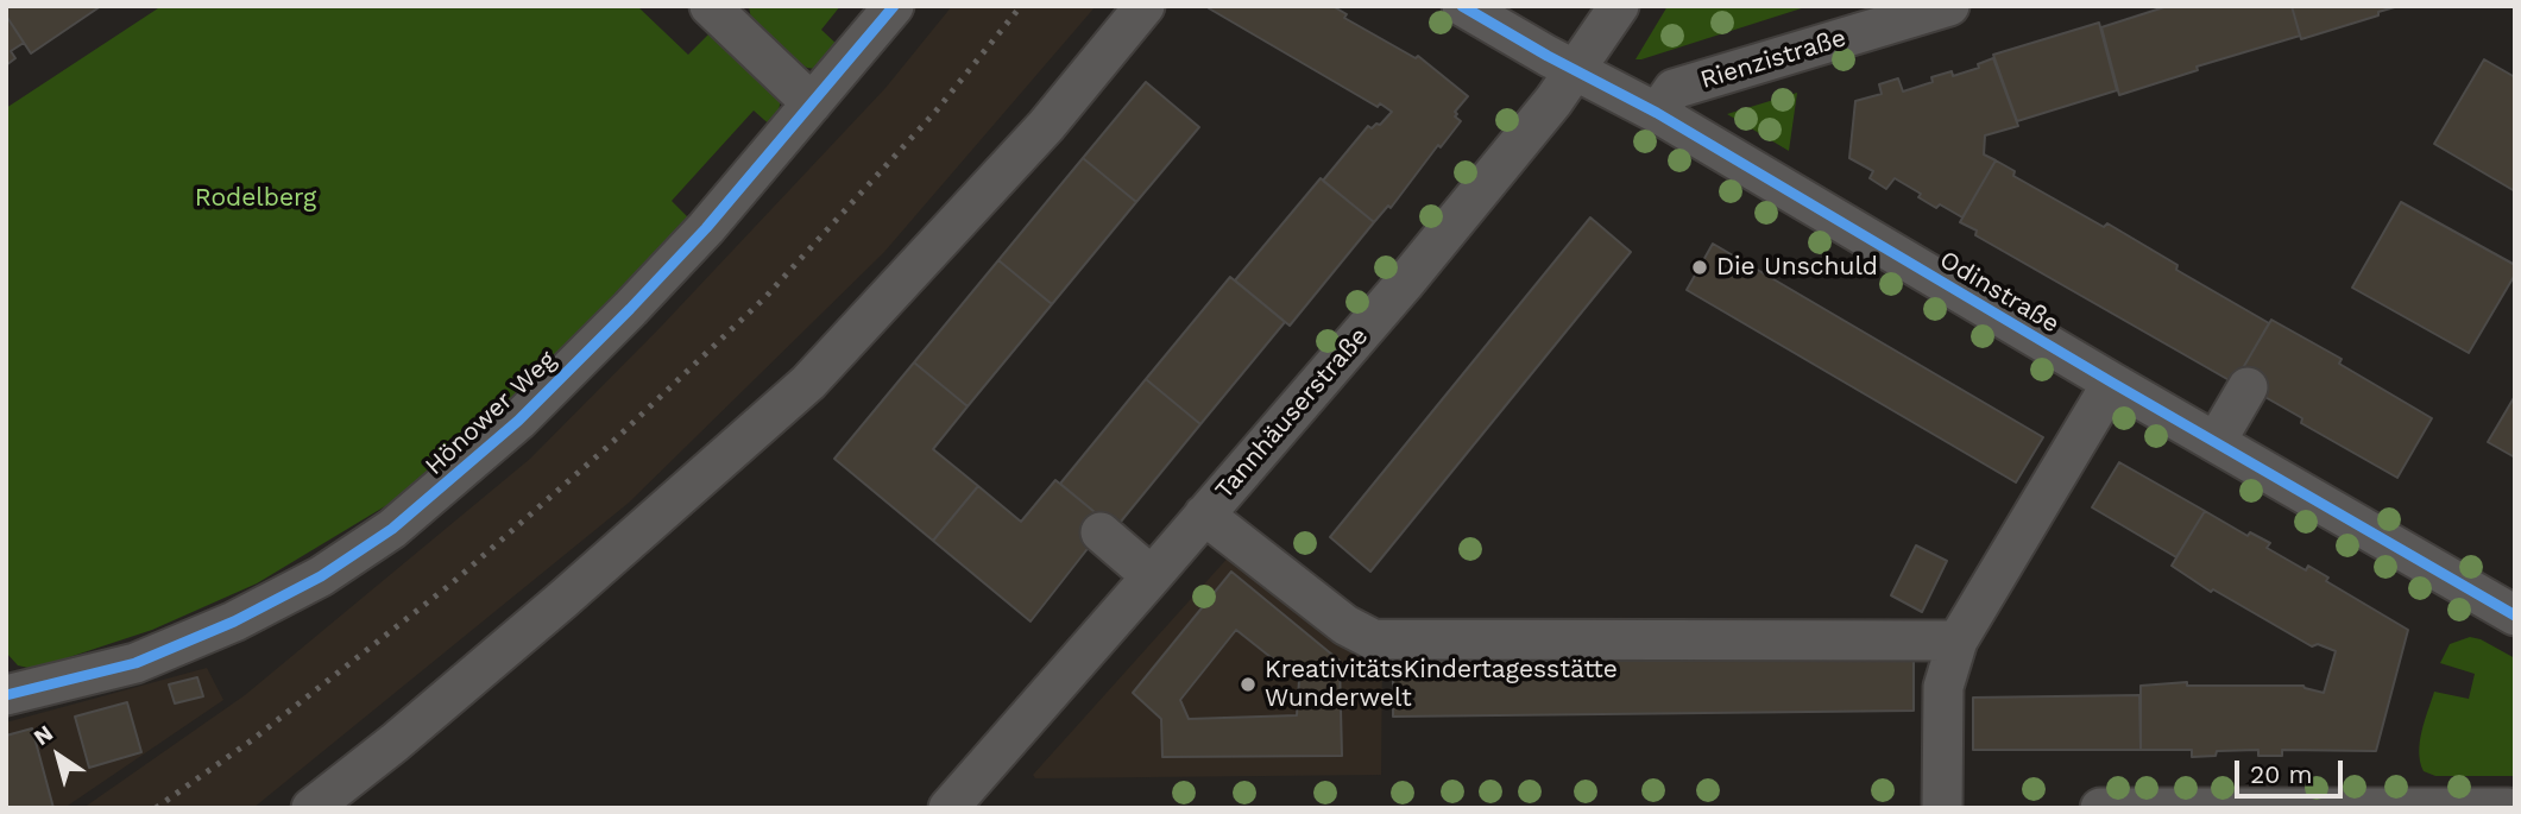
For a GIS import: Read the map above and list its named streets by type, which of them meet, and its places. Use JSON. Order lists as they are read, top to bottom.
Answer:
{
  "streets": {
    "street": [
      "Rienzistraße",
      "Odinstraße",
      "Hönower Weg",
      "Tannhäuserstraße"
    ]
  },
  "crossings": [
    ["Rienzistraße", "Odinstraße"],
    ["Odinstraße", "Tannhäuserstraße"]
  ],
  "parks": ["Rodelberg"],
  "places": ["Die Unschuld", "KreativitätsKindertagesstätte Wunderwelt"],
  "scale_bar": "20 m",
  "north": "top left"
}
